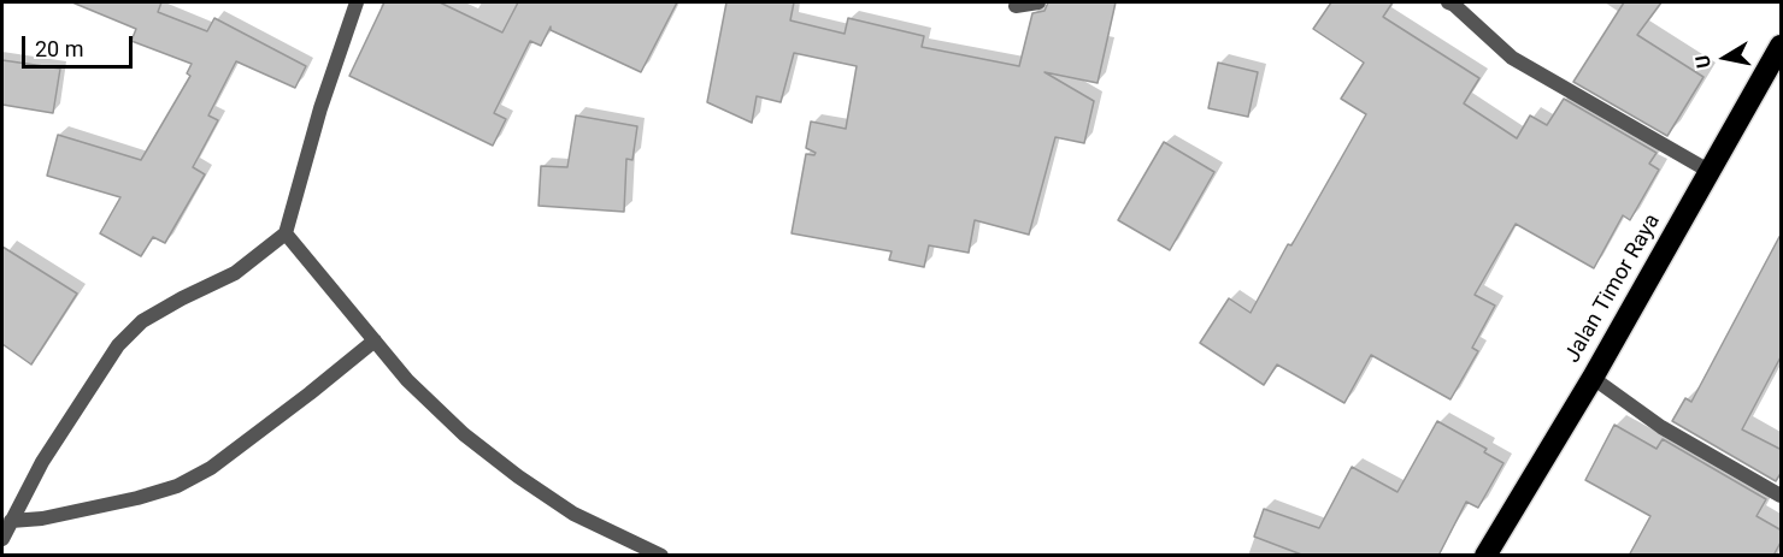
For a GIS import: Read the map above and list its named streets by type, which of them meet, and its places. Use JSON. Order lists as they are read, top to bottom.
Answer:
{
  "streets": {
    "highway": ["Jalan Timor Raya"]
  },
  "scale_bar": "20 m",
  "north": "left"
}
